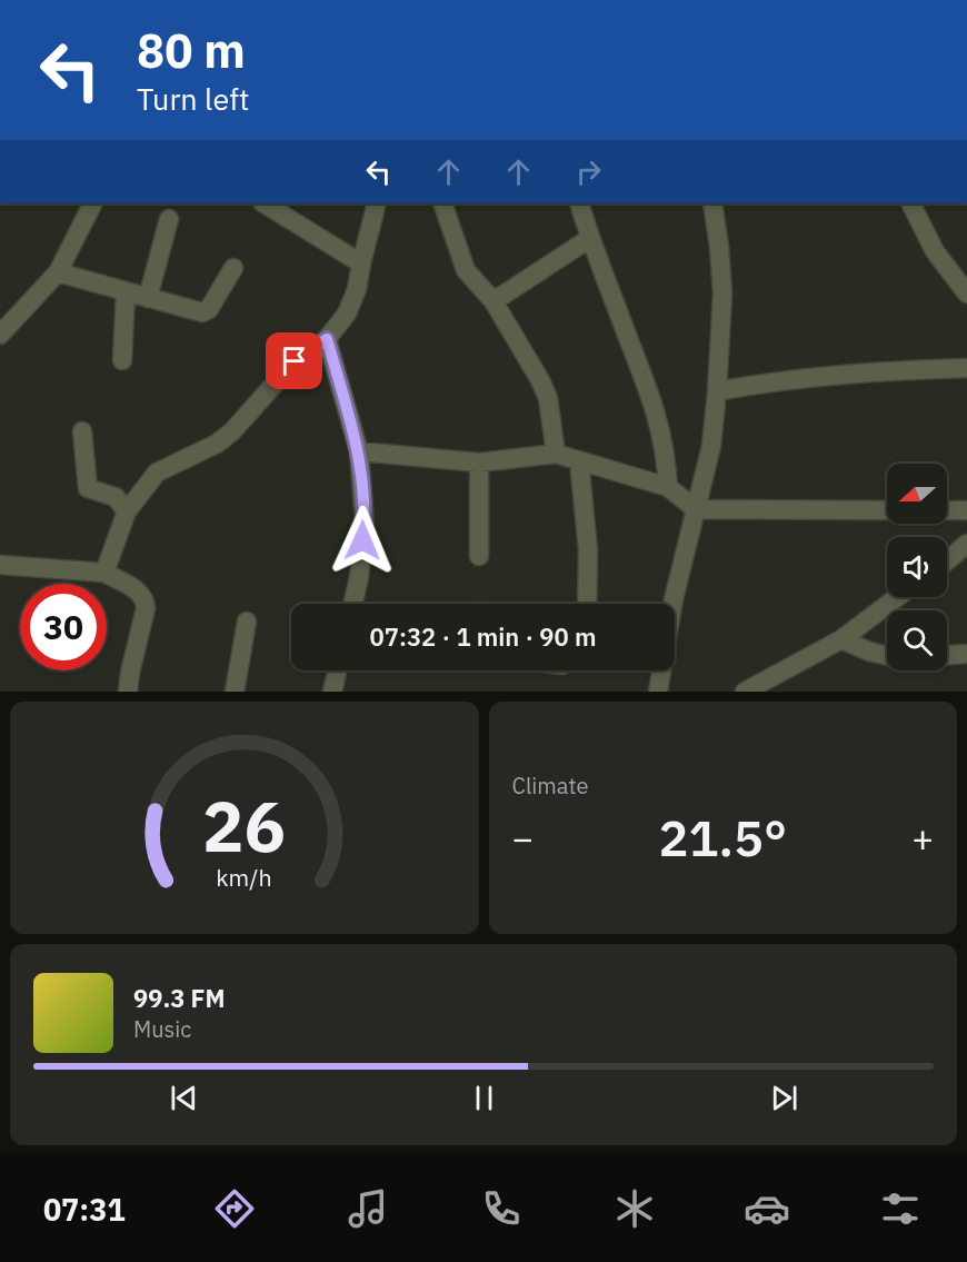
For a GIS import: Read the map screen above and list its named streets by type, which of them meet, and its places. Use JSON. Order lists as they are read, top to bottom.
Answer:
{
  "north": "left",
  "page": {
    "turn": ["80 m", "Turn left"],
    "limit": "30",
    "trip": "07:32 · 1 min · 90 m",
    "tile": "Climate",
    "heat": ["−", "21.5°", "+"],
    "song": ["99.3 FM", "Music"],
    "tabs": "07:31",
    "gauge": ["26", "km/h"]
  }
}
